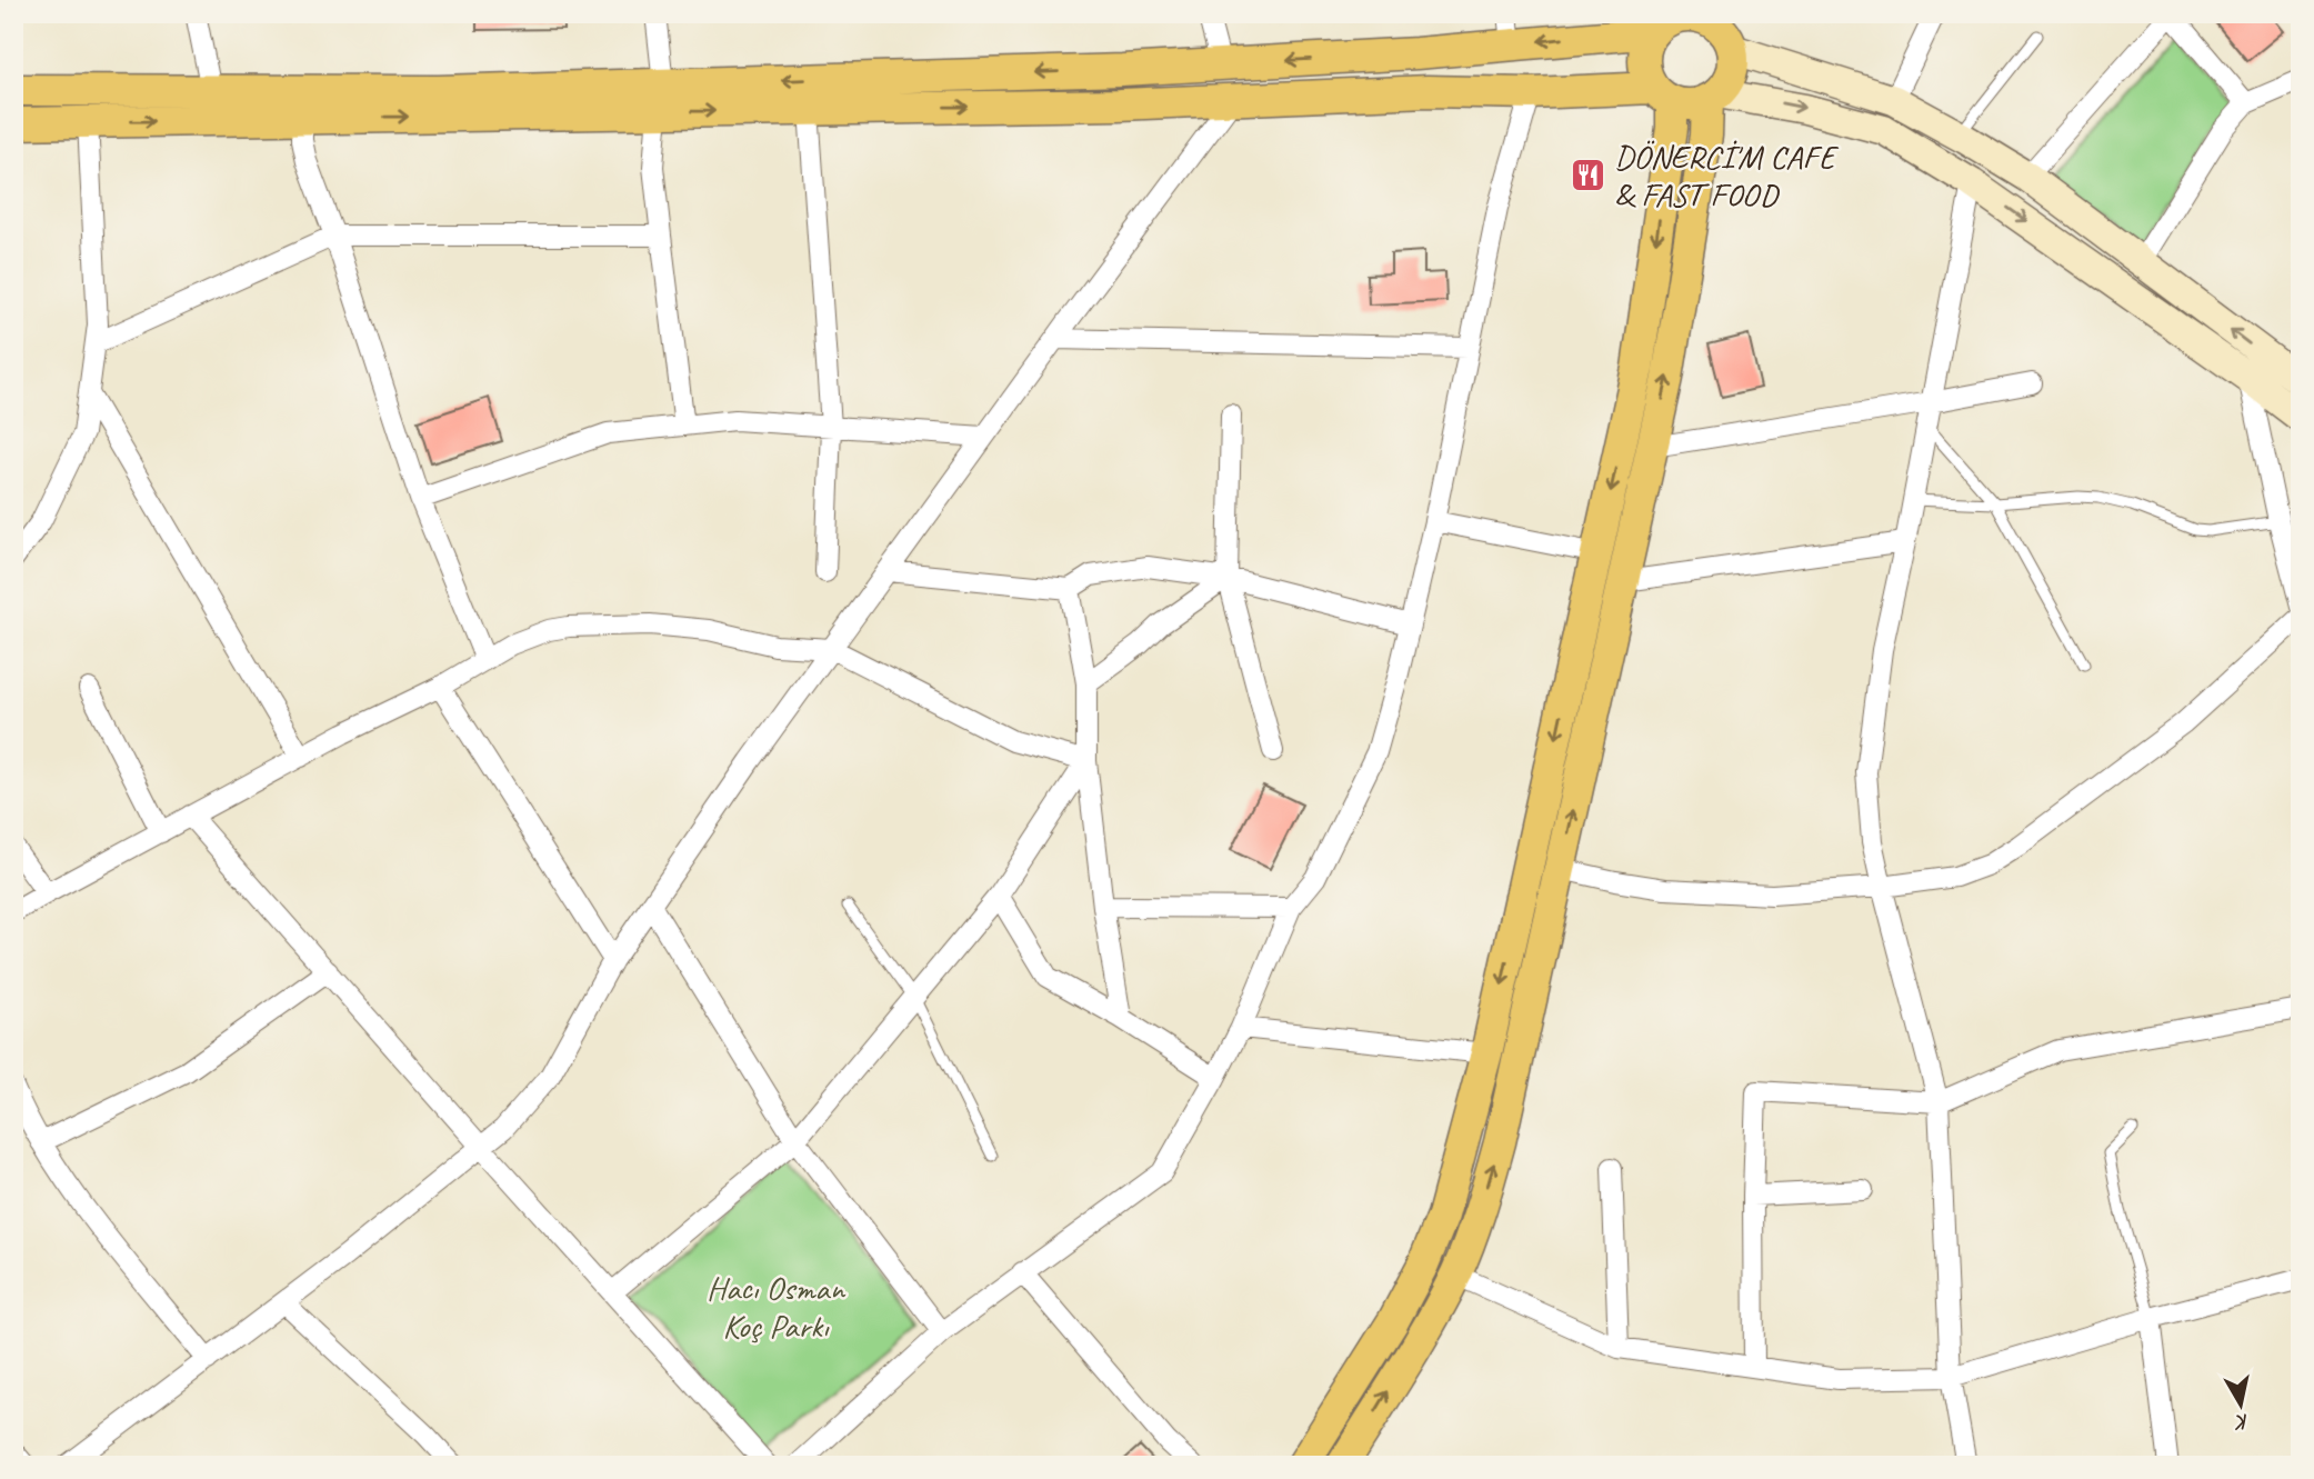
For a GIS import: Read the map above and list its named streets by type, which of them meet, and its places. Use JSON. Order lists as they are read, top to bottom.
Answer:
{
  "parks": ["Hacı Osman Koç Parkı"],
  "places": {
    "restaurant": ["DÖNERCİ'M CAFE & FAST FOOD"]
  },
  "north": "bottom"
}
